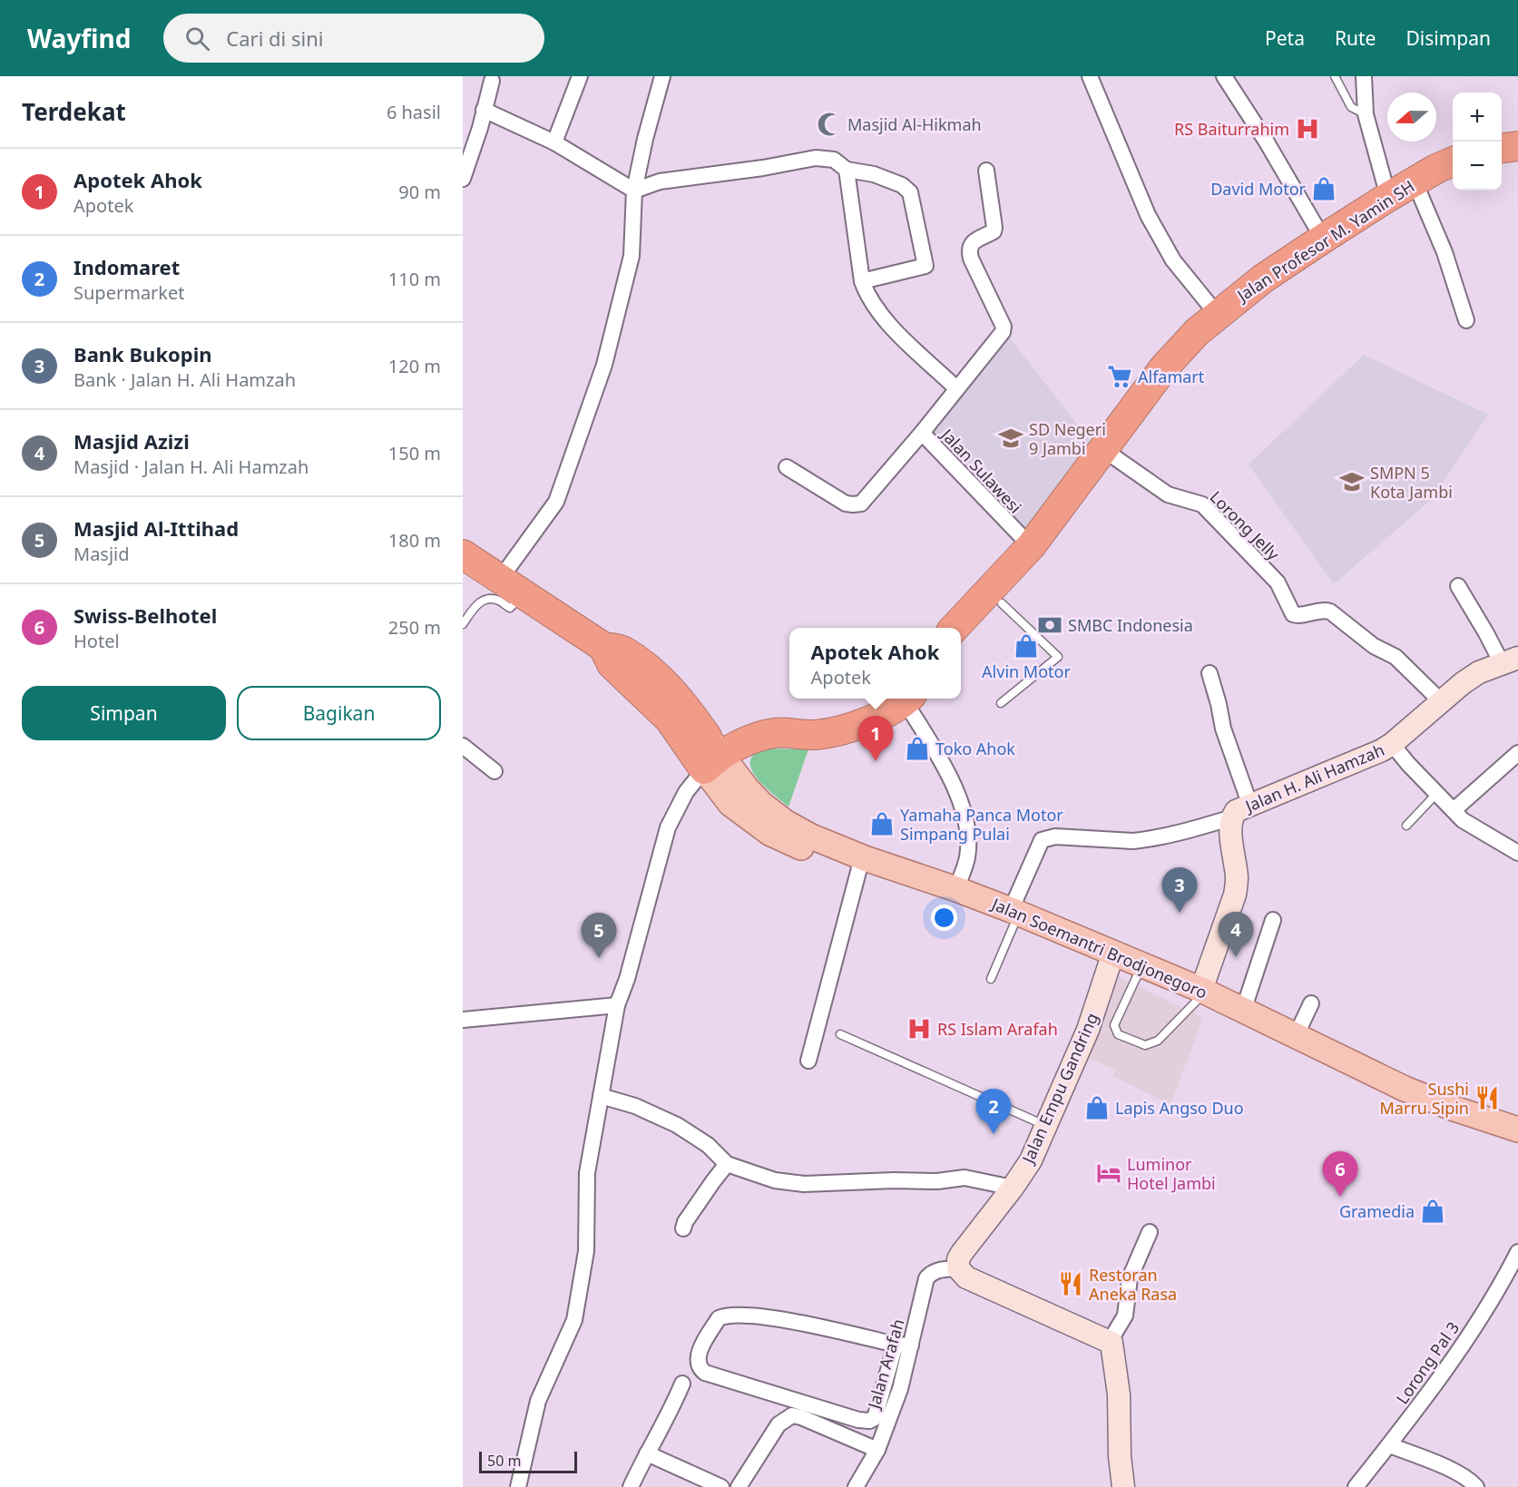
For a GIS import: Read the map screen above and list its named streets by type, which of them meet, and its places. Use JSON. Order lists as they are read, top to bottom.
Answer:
{
  "streets": {
    "highway": ["Jalan Profesor M. Yamin SH"],
    "main road": ["Jalan Soemantri Brodjonegoro"],
    "street": [
      "Jalan Sulawesi",
      "Lorong Jelly",
      "Jalan H. Ali Hamzah",
      "Jalan Empu Gandring",
      "Lorong Pal 3",
      "Jalan Arafah"
    ]
  },
  "crossings": [
    ["Jalan Profesor M. Yamin SH", "Jalan Sulawesi"],
    ["Jalan Profesor M. Yamin SH", "Lorong Jelly"],
    ["Lorong Jelly", "Jalan H. Ali Hamzah"],
    ["Jalan H. Ali Hamzah", "Jalan Soemantri Brodjonegoro"],
    ["Jalan Soemantri Brodjonegoro", "Jalan Empu Gandring"],
    ["Jalan Empu Gandring", "Jalan Arafah"]
  ],
  "places": {
    "mosque": ["Masjid Al-Hikmah"],
    "hospital": ["RS Baiturrahim", "RS Islam Arafah"],
    "shop": [
      "David Motor",
      "Alvin Motor",
      "Toko Ahok",
      "Yamaha Panca Motor Simpang Pulai",
      "Lapis Angso Duo",
      "Gramedia"
    ],
    "supermarket": ["Alfamart"],
    "school or university": ["SD Negeri 9 Jambi", "SMPN 5 Kota Jambi"],
    "bank": ["SMBC Indonesia"],
    "restaurant": ["Sushi Marru Sipin", "Restoran Aneka Rasa"],
    "hotel": ["Luminor Hotel Jambi"]
  },
  "scale_bar": "50 m",
  "north": "left",
  "page": {
    "header": "Wayfind",
    "search": "Cari di sini",
    "nav": ["Peta", "Rute", "Disimpan"],
    "heading": ["Terdekat", "6 hasil"],
    "map_buttons": ["+", "−"],
    "list": [
      {
        "mark": "1",
        "name": "Apotek Ahok",
        "note": "Apotek",
        "value": "90 m"
      },
      {
        "mark": "2",
        "name": "Indomaret",
        "note": "Supermarket",
        "value": "110 m"
      },
      {
        "mark": "3",
        "name": "Bank Bukopin",
        "note": "Bank · Jalan H. Ali Hamzah",
        "value": "120 m"
      },
      {
        "mark": "4",
        "name": "Masjid Azizi",
        "note": "Masjid · Jalan H. Ali Hamzah",
        "value": "150 m"
      },
      {
        "mark": "5",
        "name": "Masjid Al-Ittihad",
        "note": "Masjid",
        "value": "180 m"
      },
      {
        "mark": "6",
        "name": "Swiss-Belhotel",
        "note": "Hotel",
        "value": "250 m"
      }
    ],
    "popup": ["Apotek Ahok", "Apotek"],
    "buttons": ["Simpan", "Bagikan"],
    "pins": [
      "1",
      "3",
      "4",
      "5",
      "2",
      "6"
    ],
    "scale": "50 m"
  }
}
